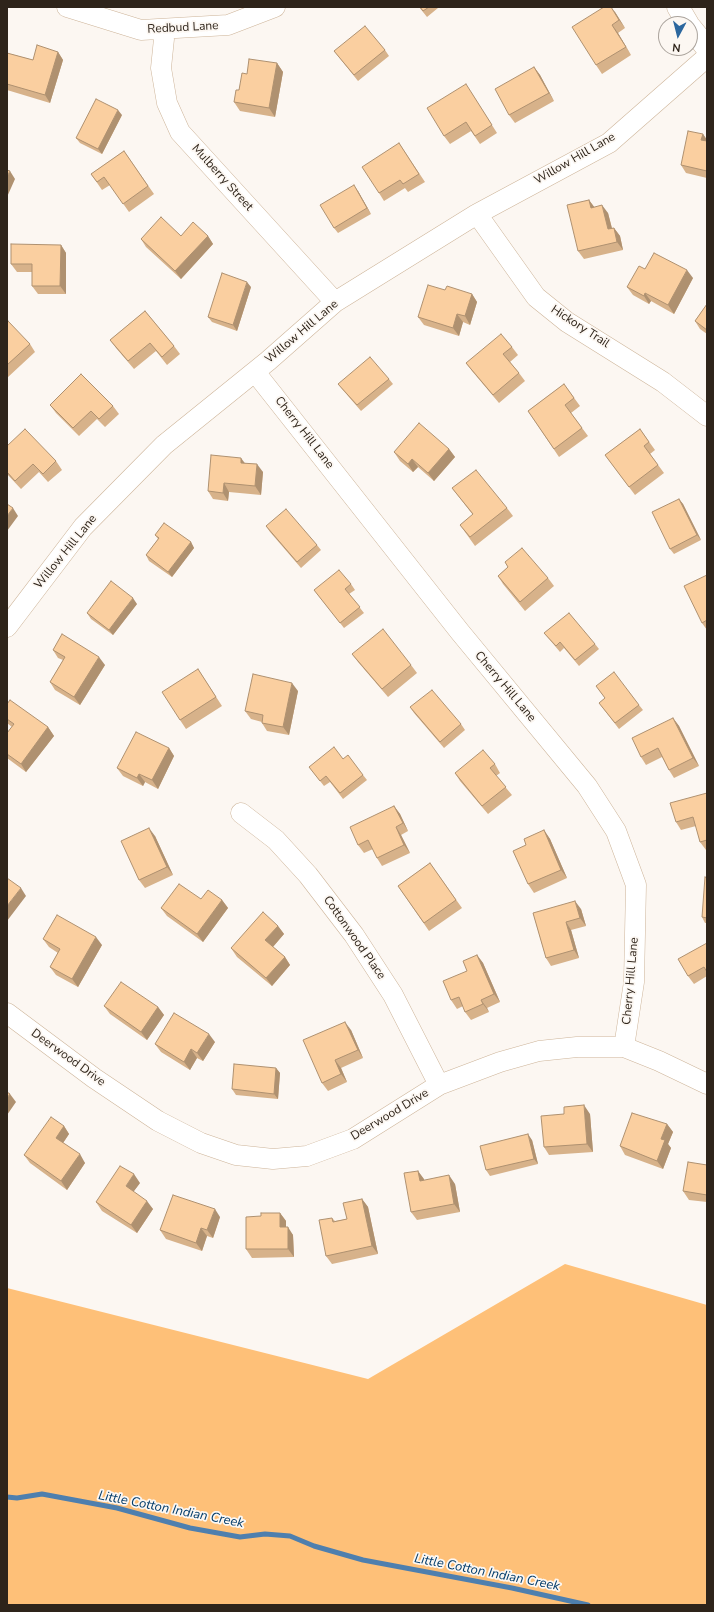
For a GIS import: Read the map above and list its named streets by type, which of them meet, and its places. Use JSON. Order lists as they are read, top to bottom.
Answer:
{
  "streets": {
    "street": [
      "Redbud Lane",
      "Willow Hill Lane",
      "Mulberry Street",
      "Hickory Trail",
      "Cherry Hill Lane",
      "Cottonwood Place",
      "Deerwood Drive"
    ]
  },
  "crossings": [
    ["Redbud Lane", "Mulberry Street"],
    ["Willow Hill Lane", "Mulberry Street"],
    ["Willow Hill Lane", "Hickory Trail"],
    ["Willow Hill Lane", "Cherry Hill Lane"],
    ["Cherry Hill Lane", "Deerwood Drive"],
    ["Cottonwood Place", "Deerwood Drive"]
  ],
  "water": ["Little Cotton Indian Creek"],
  "north": "bottom"
}
